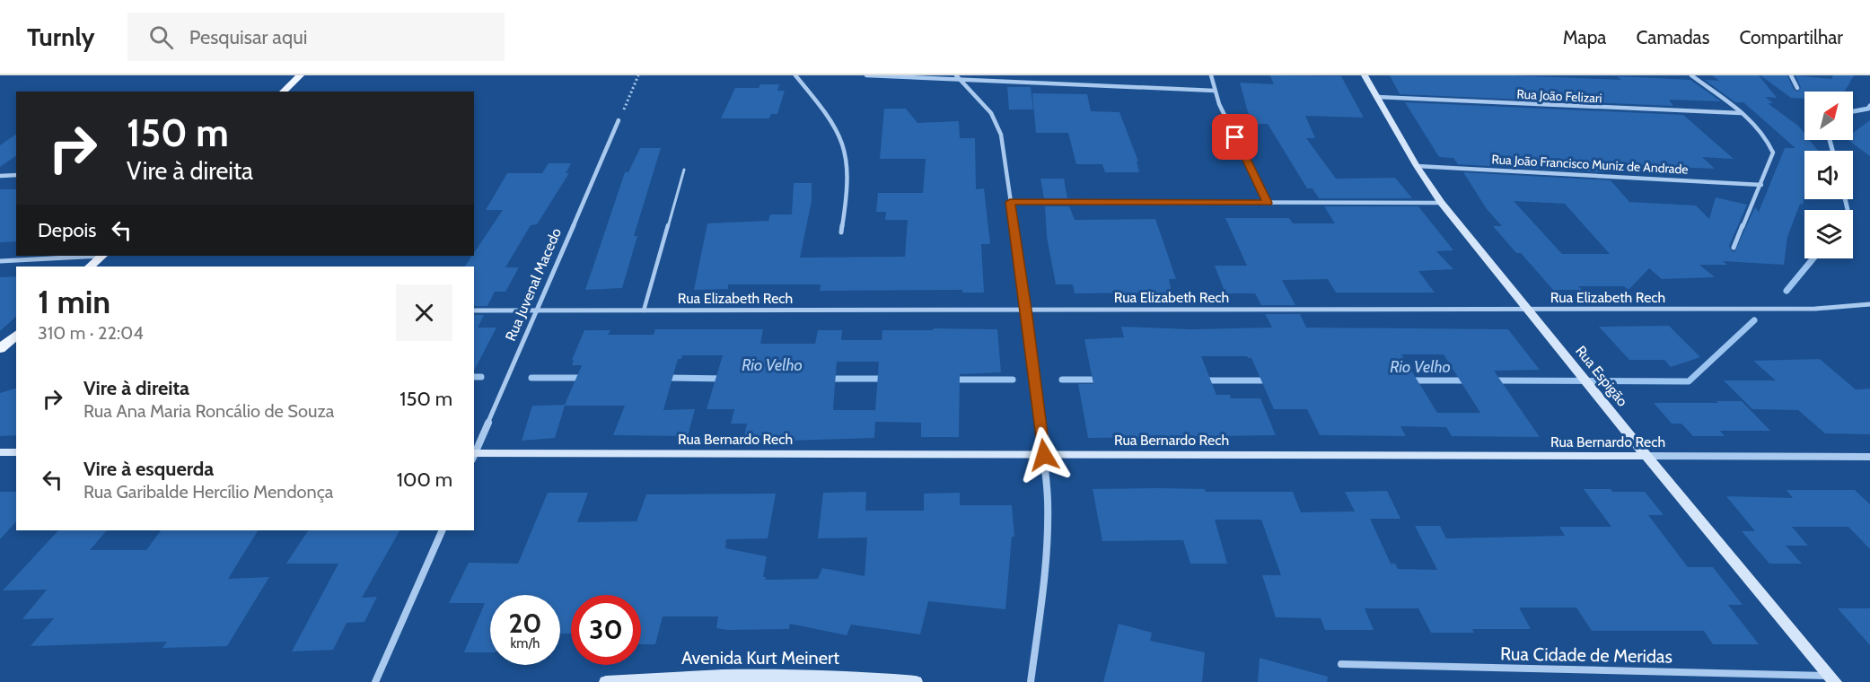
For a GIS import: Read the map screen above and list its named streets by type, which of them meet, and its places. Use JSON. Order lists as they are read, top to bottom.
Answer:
{
  "streets": {
    "main road": ["Rua Espigão", "Rua Bernardo Rech", "Avenida Kurt Meinert"],
    "street": [
      "Rua João Felizari",
      "Rua João Francisco Muniz de Andrade",
      "Rua Juvenal Macedo",
      "Rua Elizabeth Rech",
      "Rua Cidade de Meridas"
    ]
  },
  "crossings": [
    ["Rua João Felizari", "Rua Espigão"],
    ["Rua João Francisco Muniz de Andrade", "Rua Espigão"],
    ["Rua Juvenal Macedo", "Rua Elizabeth Rech"],
    ["Rua Elizabeth Rech", "Rua Espigão"],
    ["Rua Espigão", "Rua Bernardo Rech"],
    ["Rua Espigão", "Rua Cidade de Meridas"]
  ],
  "water": ["Rio Velho"],
  "north": "top right",
  "page": {
    "header": "Turnly",
    "search": "Pesquisar aqui",
    "nav": ["Mapa", "Camadas", "Compartilhar"],
    "turn": ["150 m", "Vire à direita"],
    "then": "Depois",
    "heading": ["1 min", "310 m · 22:04"],
    "list": [
      {
        "name": "Vire à direita",
        "note": "Rua Ana Maria Roncálio de Souza",
        "value": "150 m"
      },
      {
        "name": "Vire à esquerda",
        "note": "Rua Garibalde Hercílio Mendonça",
        "value": "100 m"
      }
    ],
    "speed": "20 km/h",
    "limit": "30"
  }
}
